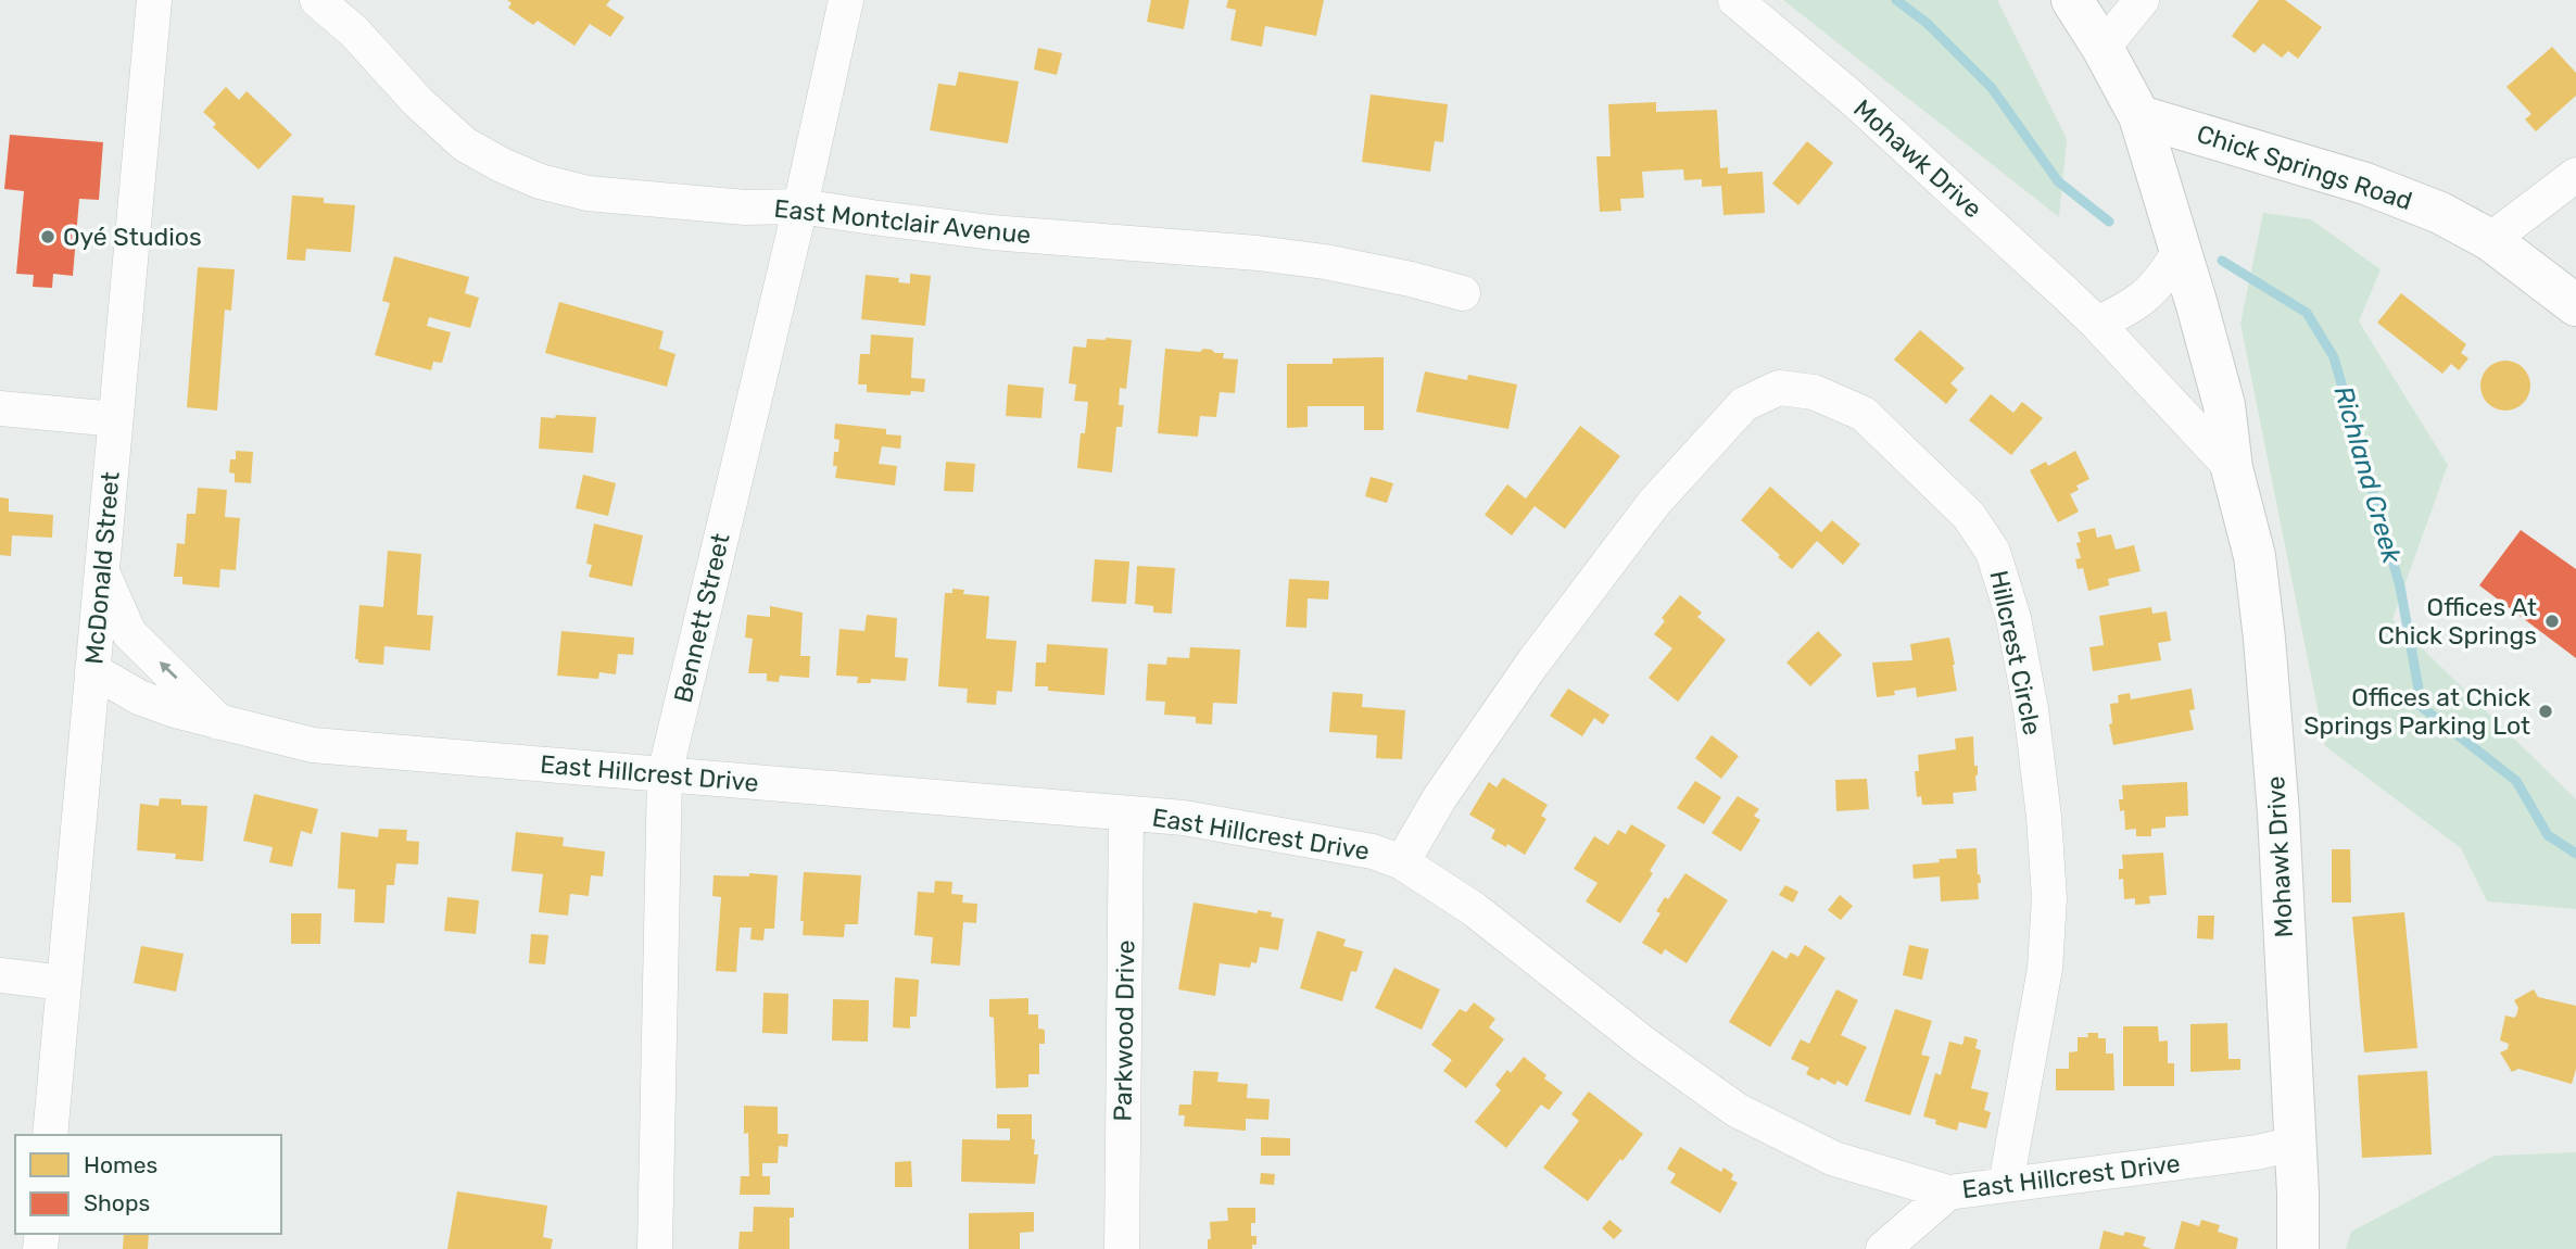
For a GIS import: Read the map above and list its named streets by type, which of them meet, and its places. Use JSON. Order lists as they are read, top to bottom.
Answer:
{
  "streets": {
    "street": [
      "Mohawk Drive",
      "Chick Springs Road",
      "East Montclair Avenue",
      "McDonald Street",
      "Bennett Street",
      "Hillcrest Circle",
      "East Hillcrest Drive",
      "Parkwood Drive"
    ]
  },
  "crossings": [
    ["Mohawk Drive", "Chick Springs Road"],
    ["Mohawk Drive", "East Hillcrest Drive"],
    ["East Montclair Avenue", "Bennett Street"],
    ["McDonald Street", "East Hillcrest Drive"],
    ["Bennett Street", "East Hillcrest Drive"],
    ["Hillcrest Circle", "East Hillcrest Drive"],
    ["East Hillcrest Drive", "Parkwood Drive"]
  ],
  "water": ["Richland Creek"],
  "places": ["Oyé Studios", "Offices At Chick Springs", "Offices at Chick Springs Parking Lot"],
  "legend": ["Homes", "Shops"]
}
